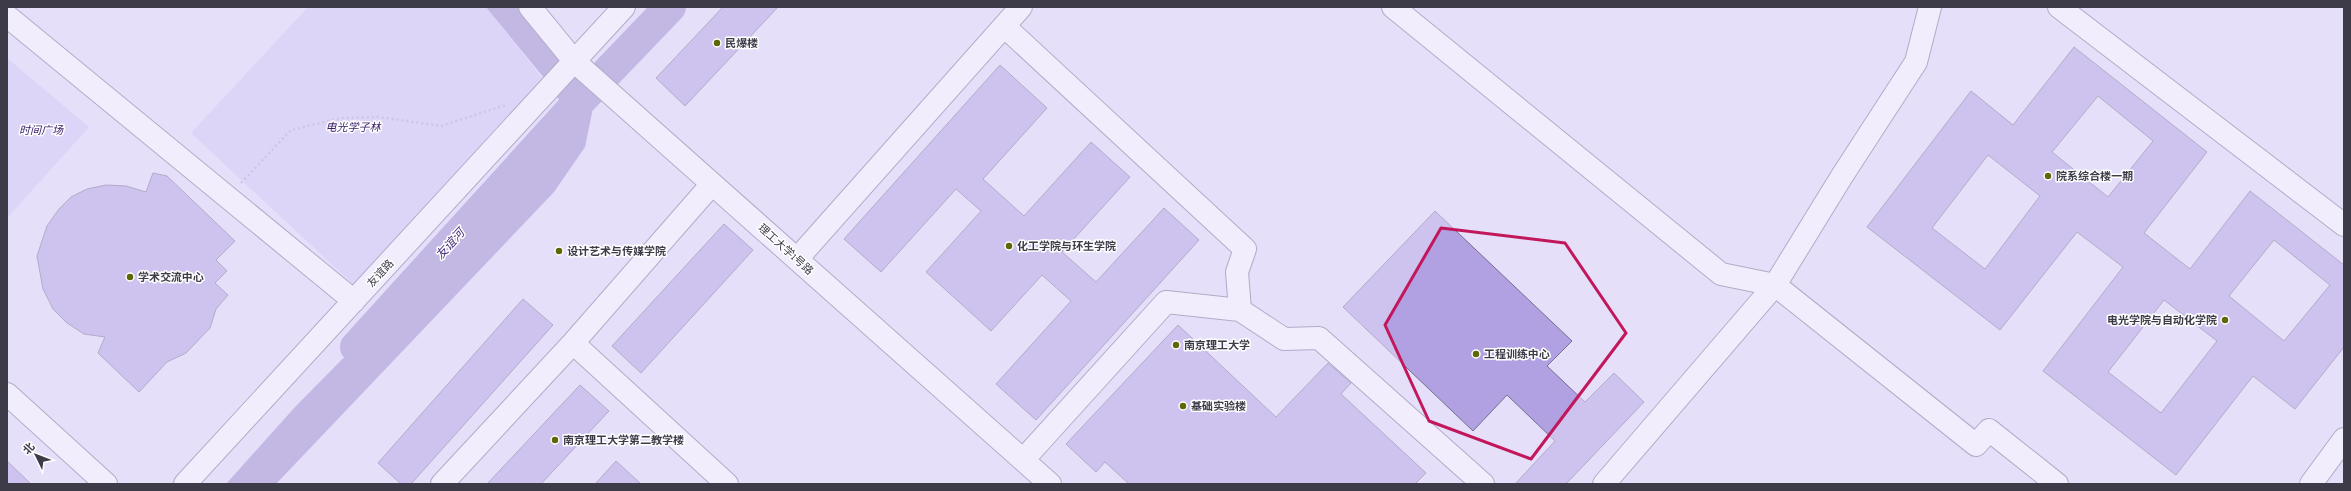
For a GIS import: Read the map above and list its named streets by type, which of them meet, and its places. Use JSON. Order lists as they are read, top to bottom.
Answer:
{
  "streets": {
    "street": ["理工大学1号路", "友谊路"]
  },
  "crossings": [
    ["理工大学1号路", "友谊路"]
  ],
  "water": ["友谊河"],
  "parks": ["电光学子林", "时间广场"],
  "places": [
    "民爆楼",
    "院系综合楼一期",
    "化工学院与环生学院",
    "设计艺术与传媒学院",
    "学术交流中心",
    "电光学院与自动化学院",
    "南京理工大学",
    "工程训练中心",
    "基础实验楼",
    "南京理工大学第二教学楼"
  ],
  "north": "top left"
}
